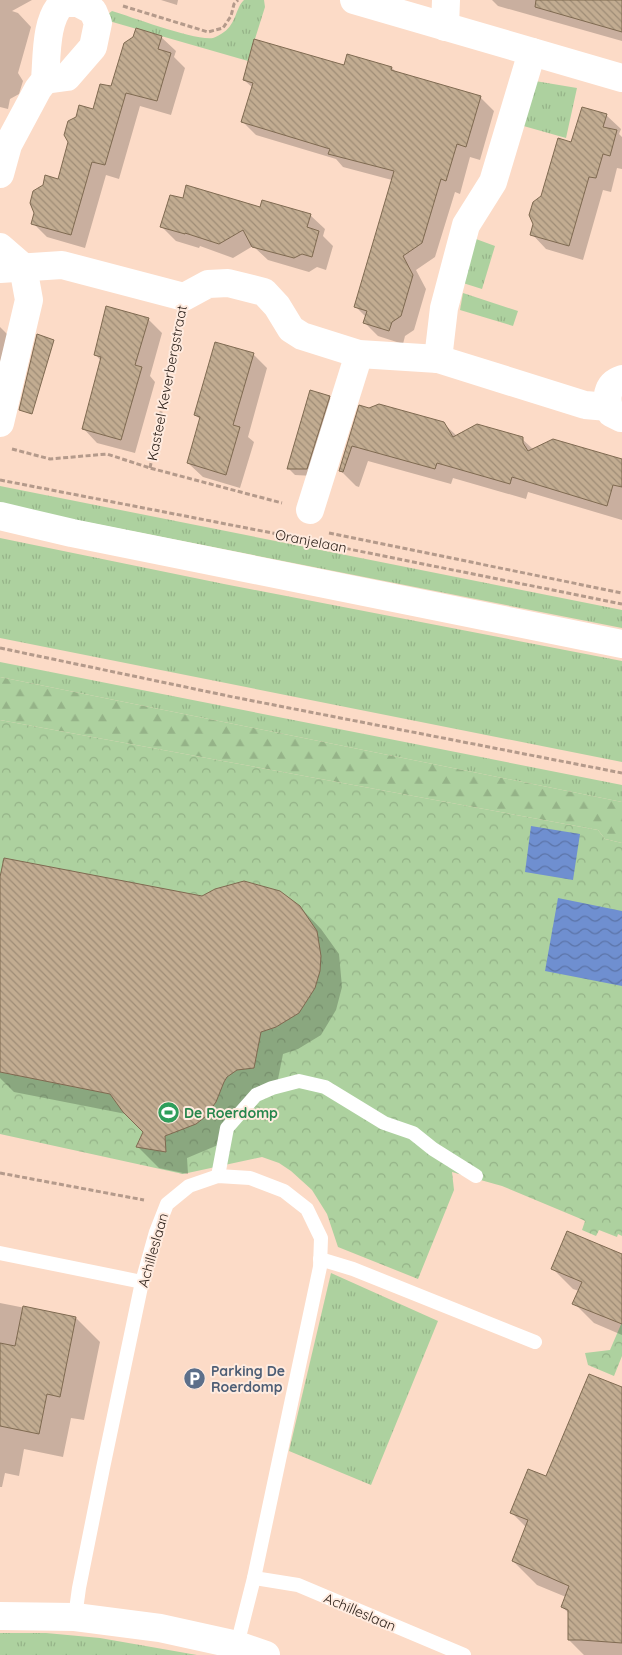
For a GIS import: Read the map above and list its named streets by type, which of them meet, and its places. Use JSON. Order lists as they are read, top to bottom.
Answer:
{
  "streets": {
    "street": ["Kasteel Keverbergstraat"],
    "lane": ["Achilleslaan"],
    "path": ["Oranjelaan"]
  },
  "places": {
    "sports": ["De Roerdomp"],
    "parking": ["Parking De Roerdomp"]
  }
}
